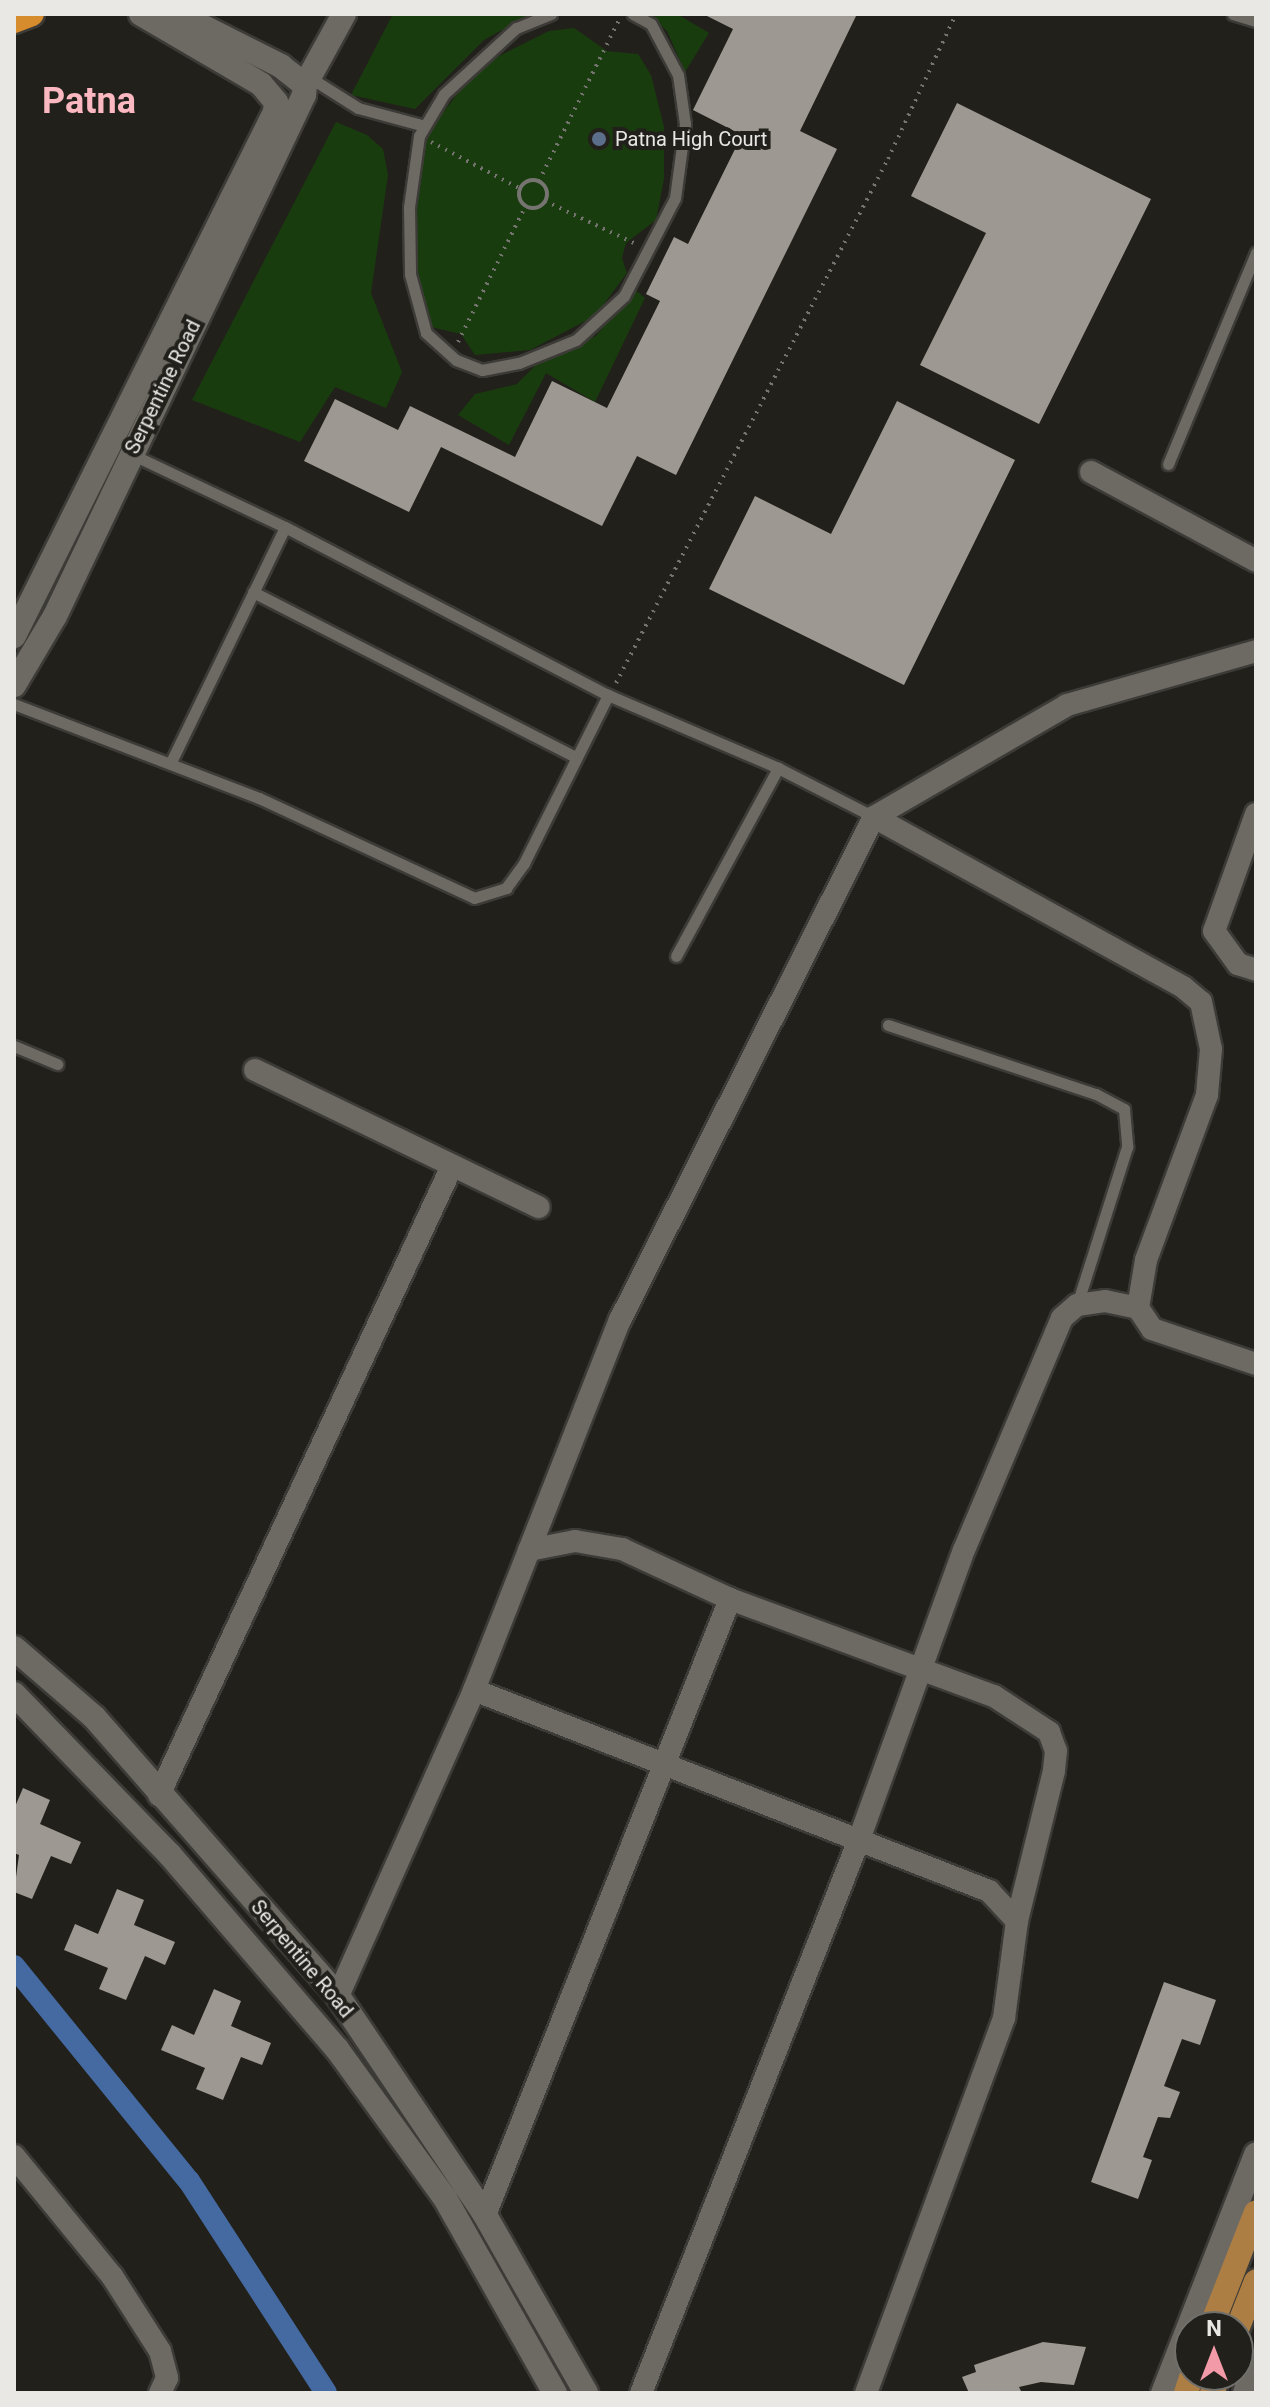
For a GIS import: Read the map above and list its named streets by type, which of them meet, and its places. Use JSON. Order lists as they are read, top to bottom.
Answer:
{
  "streets": {
    "street": ["Serpentine Road"]
  },
  "districts": ["Patna"],
  "places": ["Patna High Court"],
  "north": "top"
}
